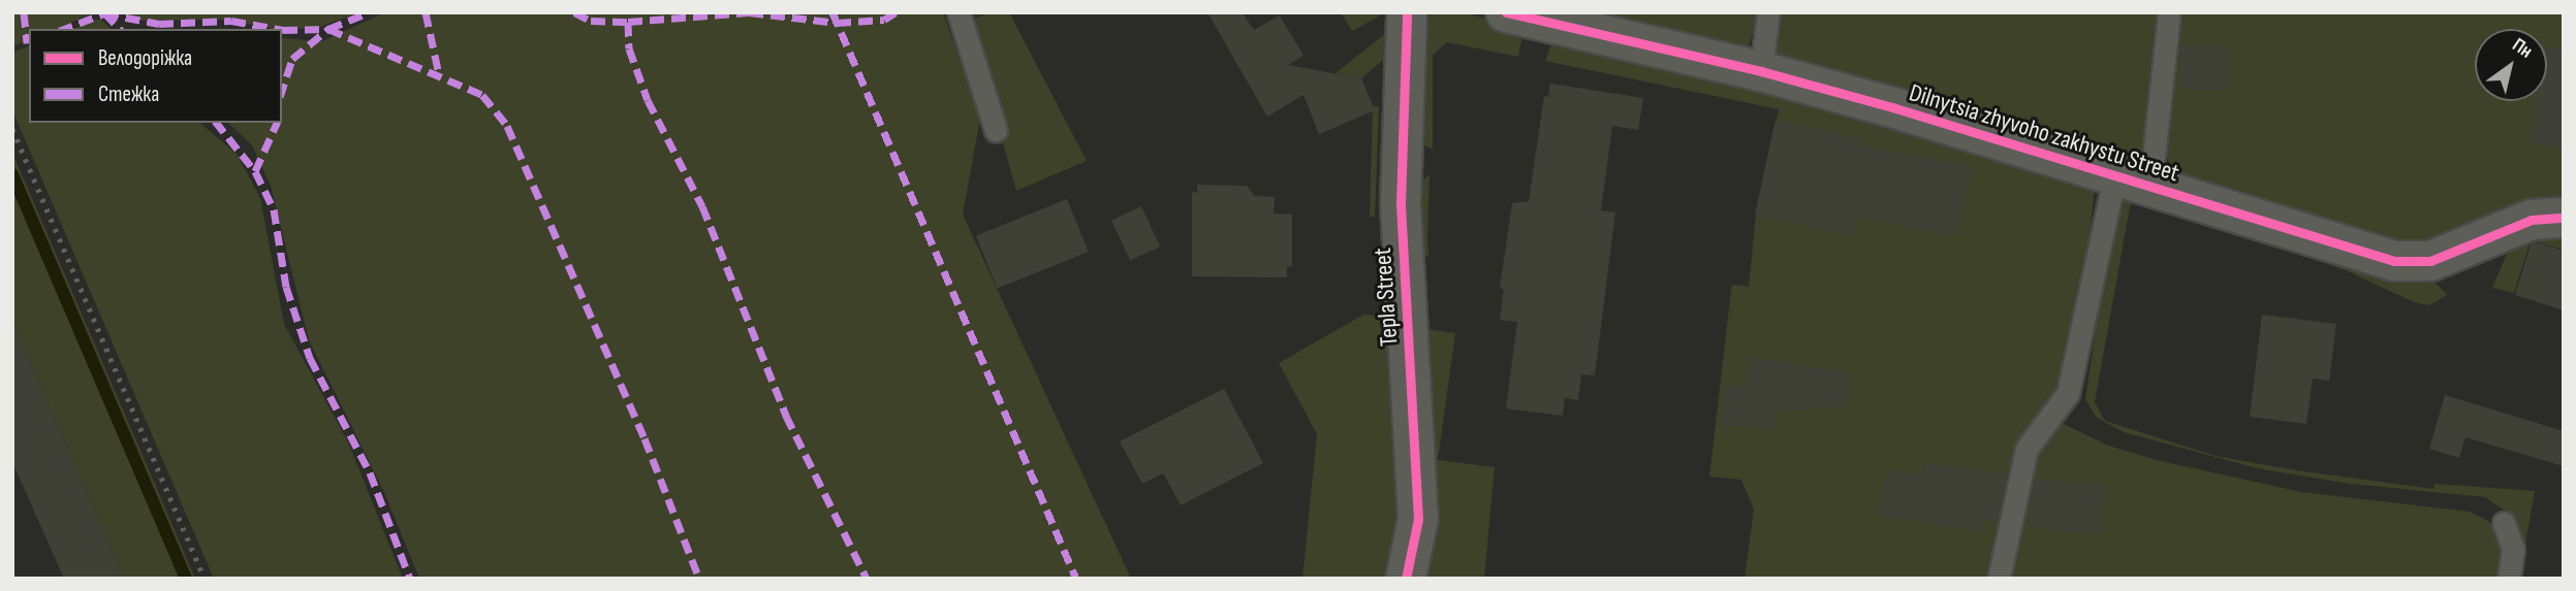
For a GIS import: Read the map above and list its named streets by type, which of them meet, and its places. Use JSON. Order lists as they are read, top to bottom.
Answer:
{
  "streets": {
    "street": ["Dilnytsia zhyvoho zakhystu Street", "Tepla Street"]
  },
  "legend": ["Велодоріжка", "Стежка"],
  "north": "top right"
}
